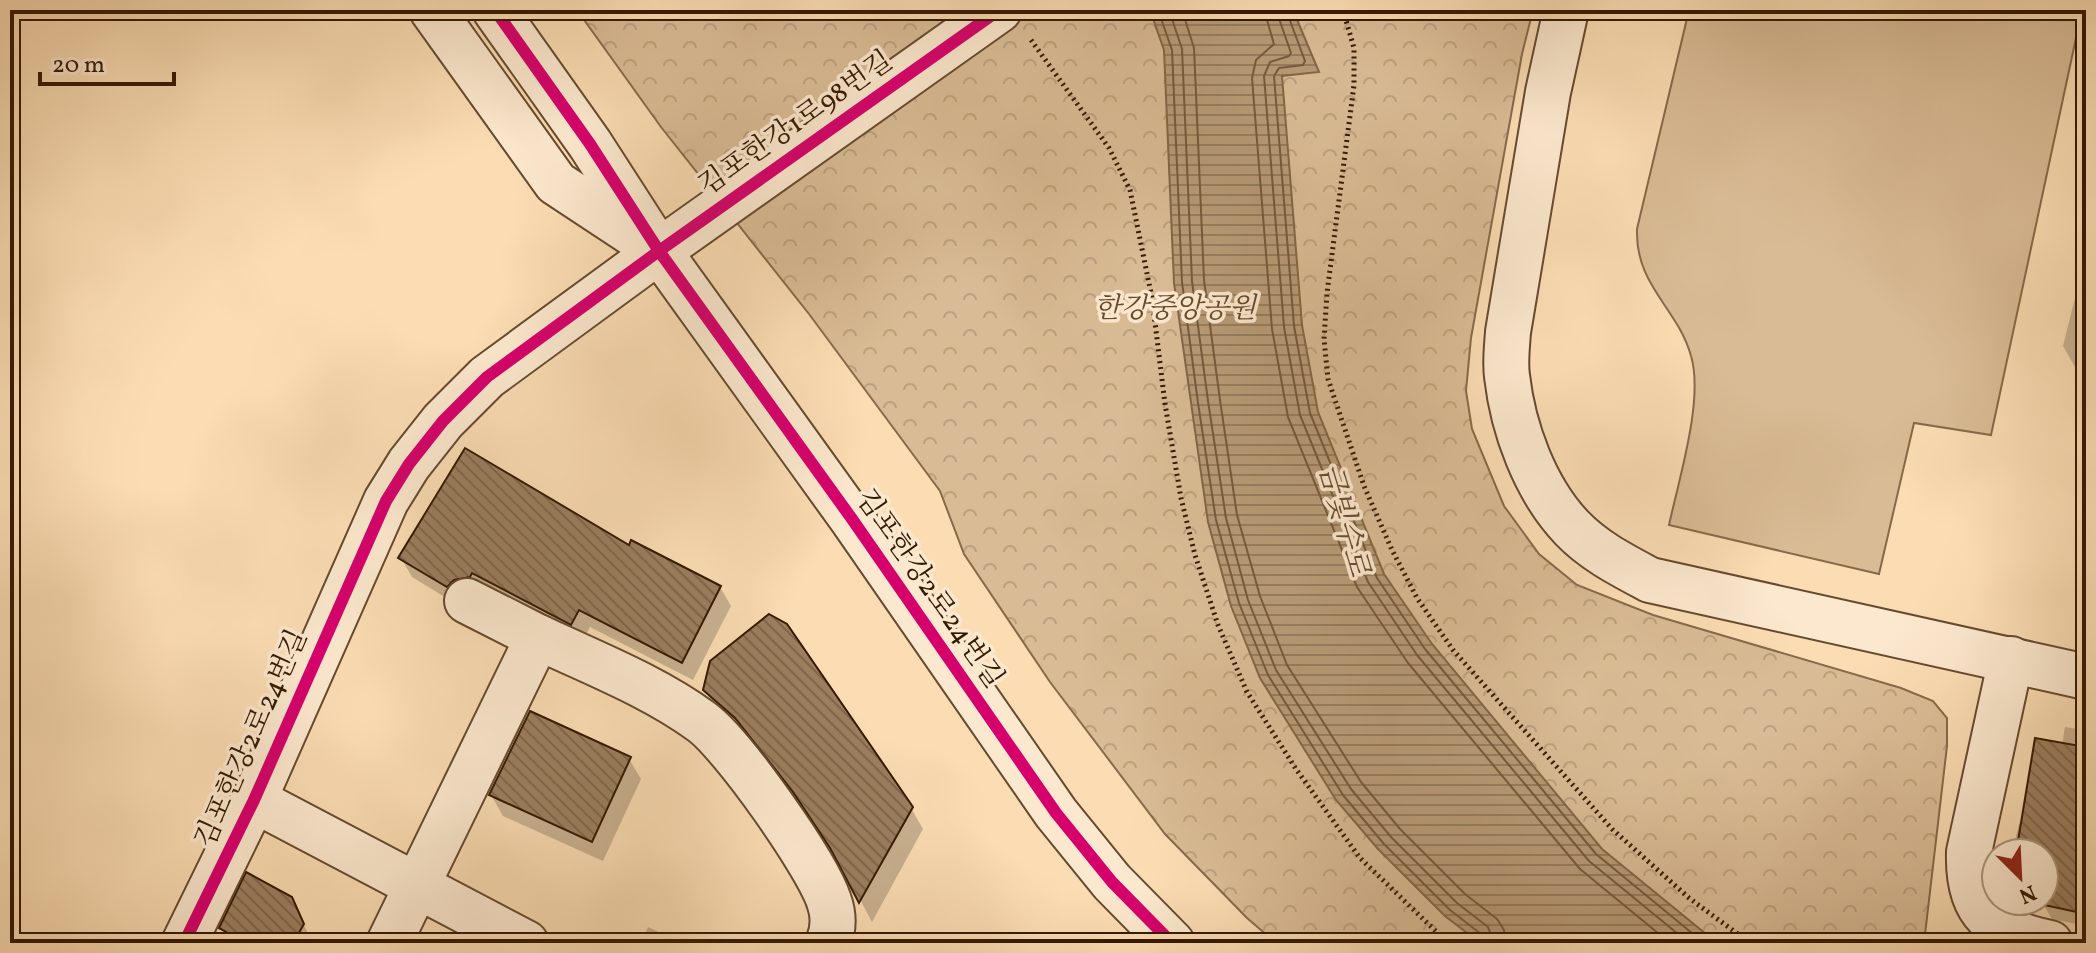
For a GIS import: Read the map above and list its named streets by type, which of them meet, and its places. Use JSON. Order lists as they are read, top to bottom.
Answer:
{
  "streets": {
    "street": ["김포한강1로98번길", "김포한강2로24번길"]
  },
  "crossings": [
    ["김포한강1로98번길", "김포한강2로24번길"]
  ],
  "water": ["금빛수로"],
  "parks": ["한강중앙공원"],
  "scale_bar": "20 m",
  "north": "bottom right"
}
